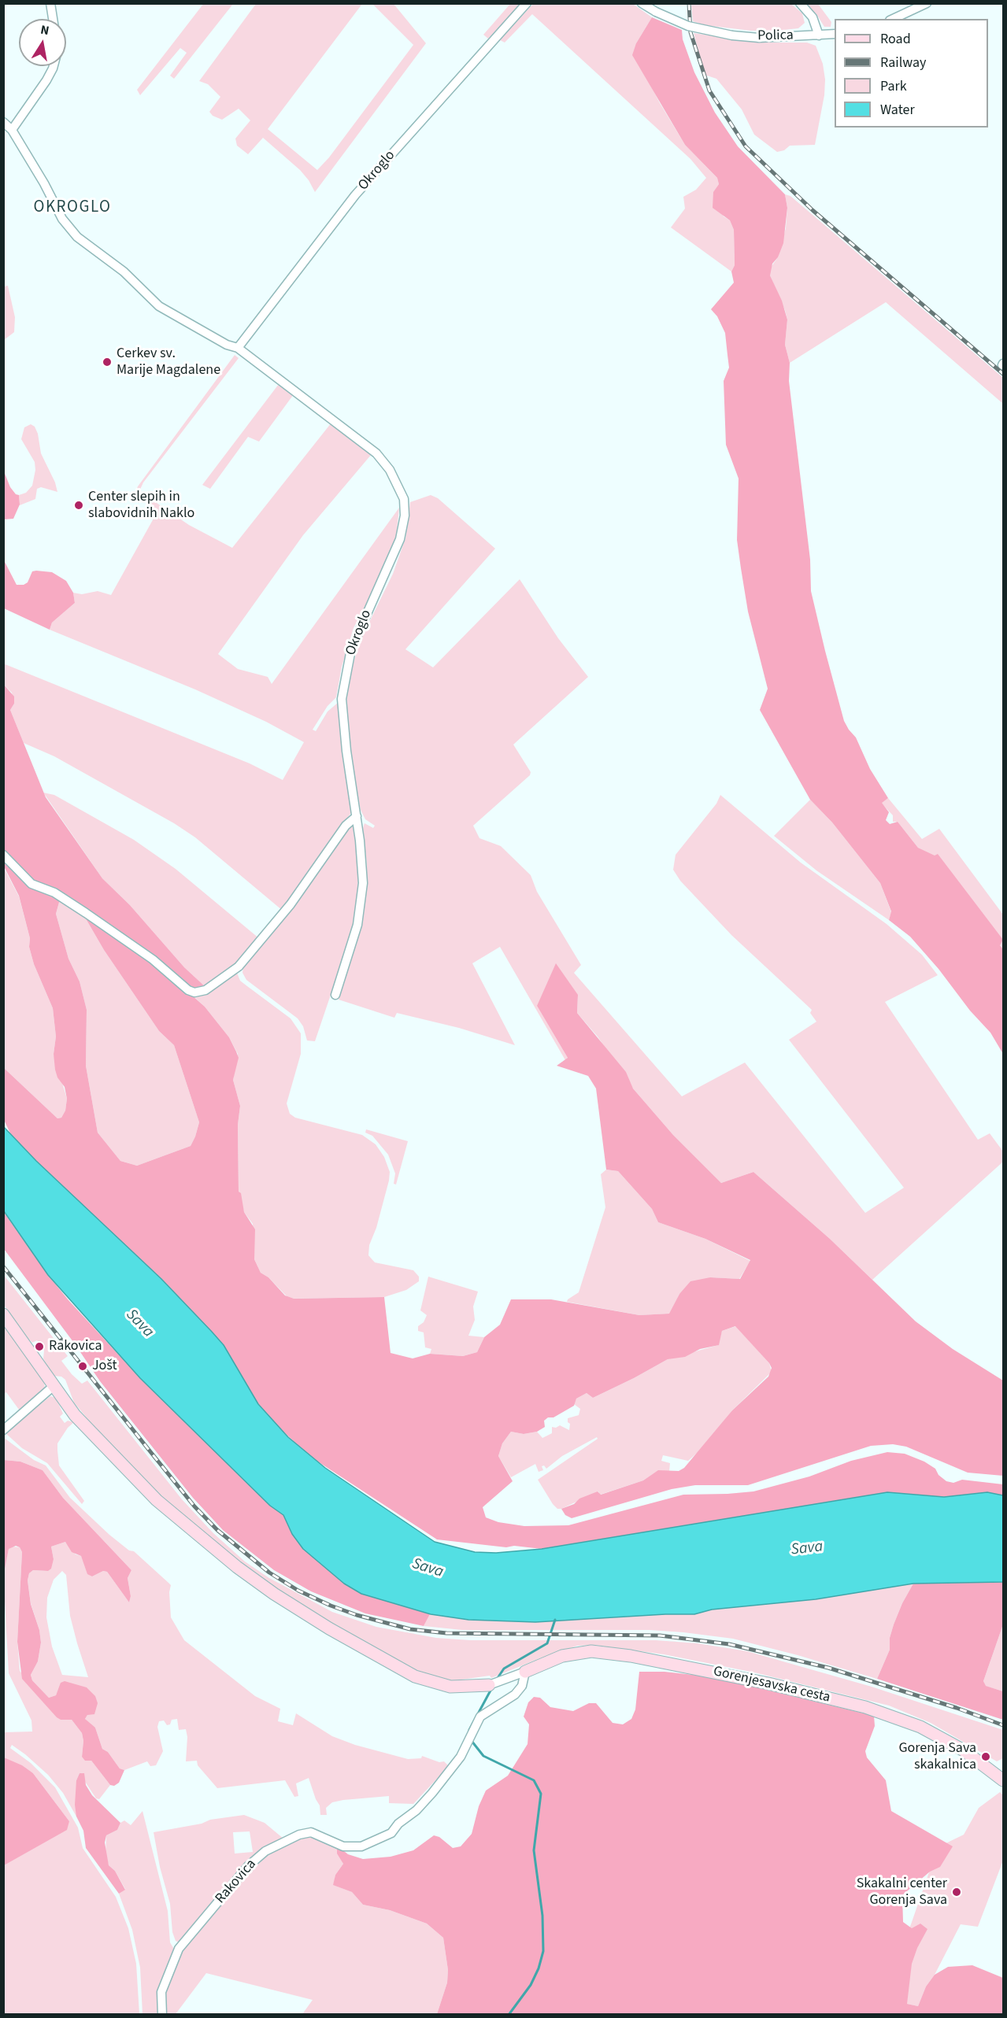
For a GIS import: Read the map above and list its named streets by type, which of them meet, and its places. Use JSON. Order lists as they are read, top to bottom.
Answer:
{
  "streets": {
    "street": [
      "Polica",
      "Okroglo",
      "Gorenjesavska cesta",
      "Rakovica"
    ]
  },
  "crossings": [
    ["Gorenjesavska cesta", "Rakovica"]
  ],
  "districts": ["OKROGLO"],
  "water": ["Sava"],
  "places": [
    "Cerkev sv. Marije Magdalene",
    "Center slepih in slabovidnih Naklo",
    "Rakovica",
    "Jošt",
    "Gorenja Sava skakalnica",
    "Skakalni center Gorenja Sava"
  ],
  "legend": [
    "Road",
    "Railway",
    "Park",
    "Water"
  ],
  "north": "top"
}
